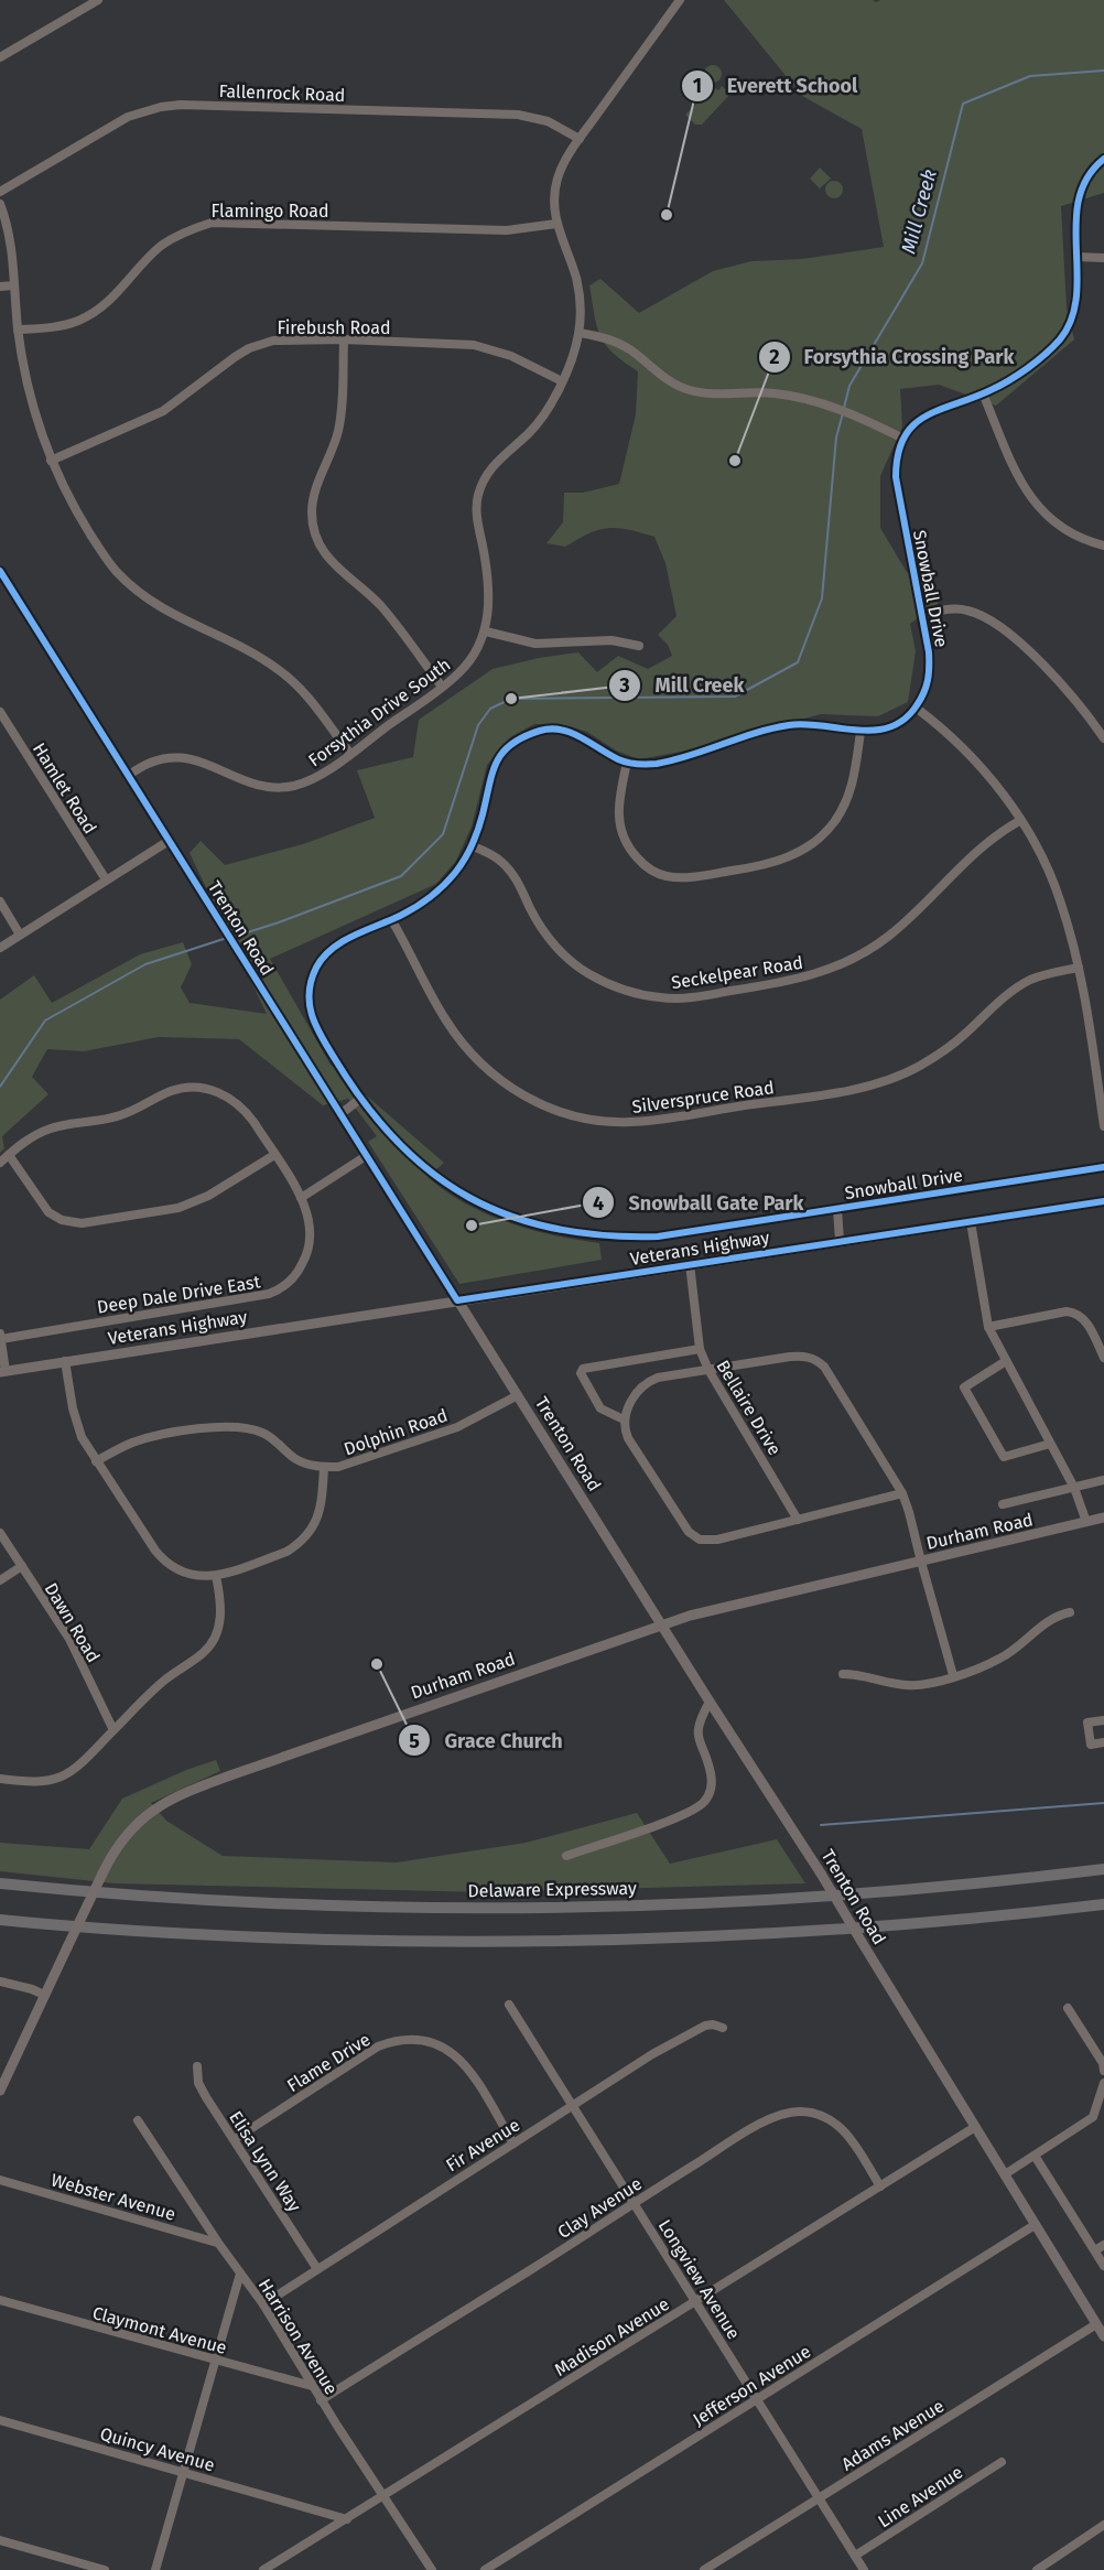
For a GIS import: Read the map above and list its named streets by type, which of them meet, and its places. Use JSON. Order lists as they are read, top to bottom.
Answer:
{
  "streets": {
    "highway": ["Delaware Expressway"],
    "main road": ["Trenton Road", "Veterans Highway", "Durham Road"],
    "street": [
      "Fallenrock Road",
      "Flamingo Road",
      "Firebush Road",
      "Snowball Drive",
      "Forsythia Drive South",
      "Hamlet Road",
      "Seckelpear Road",
      "Silverspruce Road",
      "Deep Dale Drive East",
      "Bellaire Drive",
      "Dolphin Road",
      "Dawn Road",
      "Flame Drive",
      "Fir Avenue",
      "Elisa Lynn Way",
      "Webster Avenue",
      "Clay Avenue",
      "Longview Avenue",
      "Claymont Avenue",
      "Harrison Avenue",
      "Madison Avenue",
      "Jefferson Avenue",
      "Adams Avenue",
      "Quincy Avenue",
      "Line Avenue"
    ]
  },
  "crossings": [
    ["Fallenrock Road", "Forsythia Drive South"],
    ["Flamingo Road", "Forsythia Drive South"],
    ["Firebush Road", "Forsythia Drive South"],
    ["Snowball Drive", "Seckelpear Road"],
    ["Snowball Drive", "Silverspruce Road"],
    ["Snowball Drive", "Veterans Highway"],
    ["Forsythia Drive South", "Trenton Road"],
    ["Trenton Road", "Veterans Highway"],
    ["Trenton Road", "Dolphin Road"],
    ["Trenton Road", "Durham Road"],
    ["Trenton Road", "Madison Avenue"],
    ["Trenton Road", "Jefferson Avenue"],
    ["Trenton Road", "Adams Avenue"],
    ["Veterans Highway", "Deep Dale Drive East"],
    ["Veterans Highway", "Bellaire Drive"],
    ["Flame Drive", "Fir Avenue"],
    ["Flame Drive", "Elisa Lynn Way"],
    ["Fir Avenue", "Elisa Lynn Way"],
    ["Fir Avenue", "Longview Avenue"],
    ["Fir Avenue", "Harrison Avenue"],
    ["Webster Avenue", "Harrison Avenue"],
    ["Clay Avenue", "Longview Avenue"],
    ["Clay Avenue", "Harrison Avenue"],
    ["Clay Avenue", "Madison Avenue"],
    ["Longview Avenue", "Madison Avenue"],
    ["Longview Avenue", "Jefferson Avenue"],
    ["Longview Avenue", "Adams Avenue"],
    ["Longview Avenue", "Line Avenue"],
    ["Claymont Avenue", "Harrison Avenue"],
    ["Harrison Avenue", "Madison Avenue"],
    ["Madison Avenue", "Quincy Avenue"]
  ],
  "water": ["Mill Creek"],
  "places": [
    "Everett School",
    "Forsythia Crossing Park",
    "Mill Creek",
    "Snowball Gate Park",
    "Grace Church"
  ]
}
